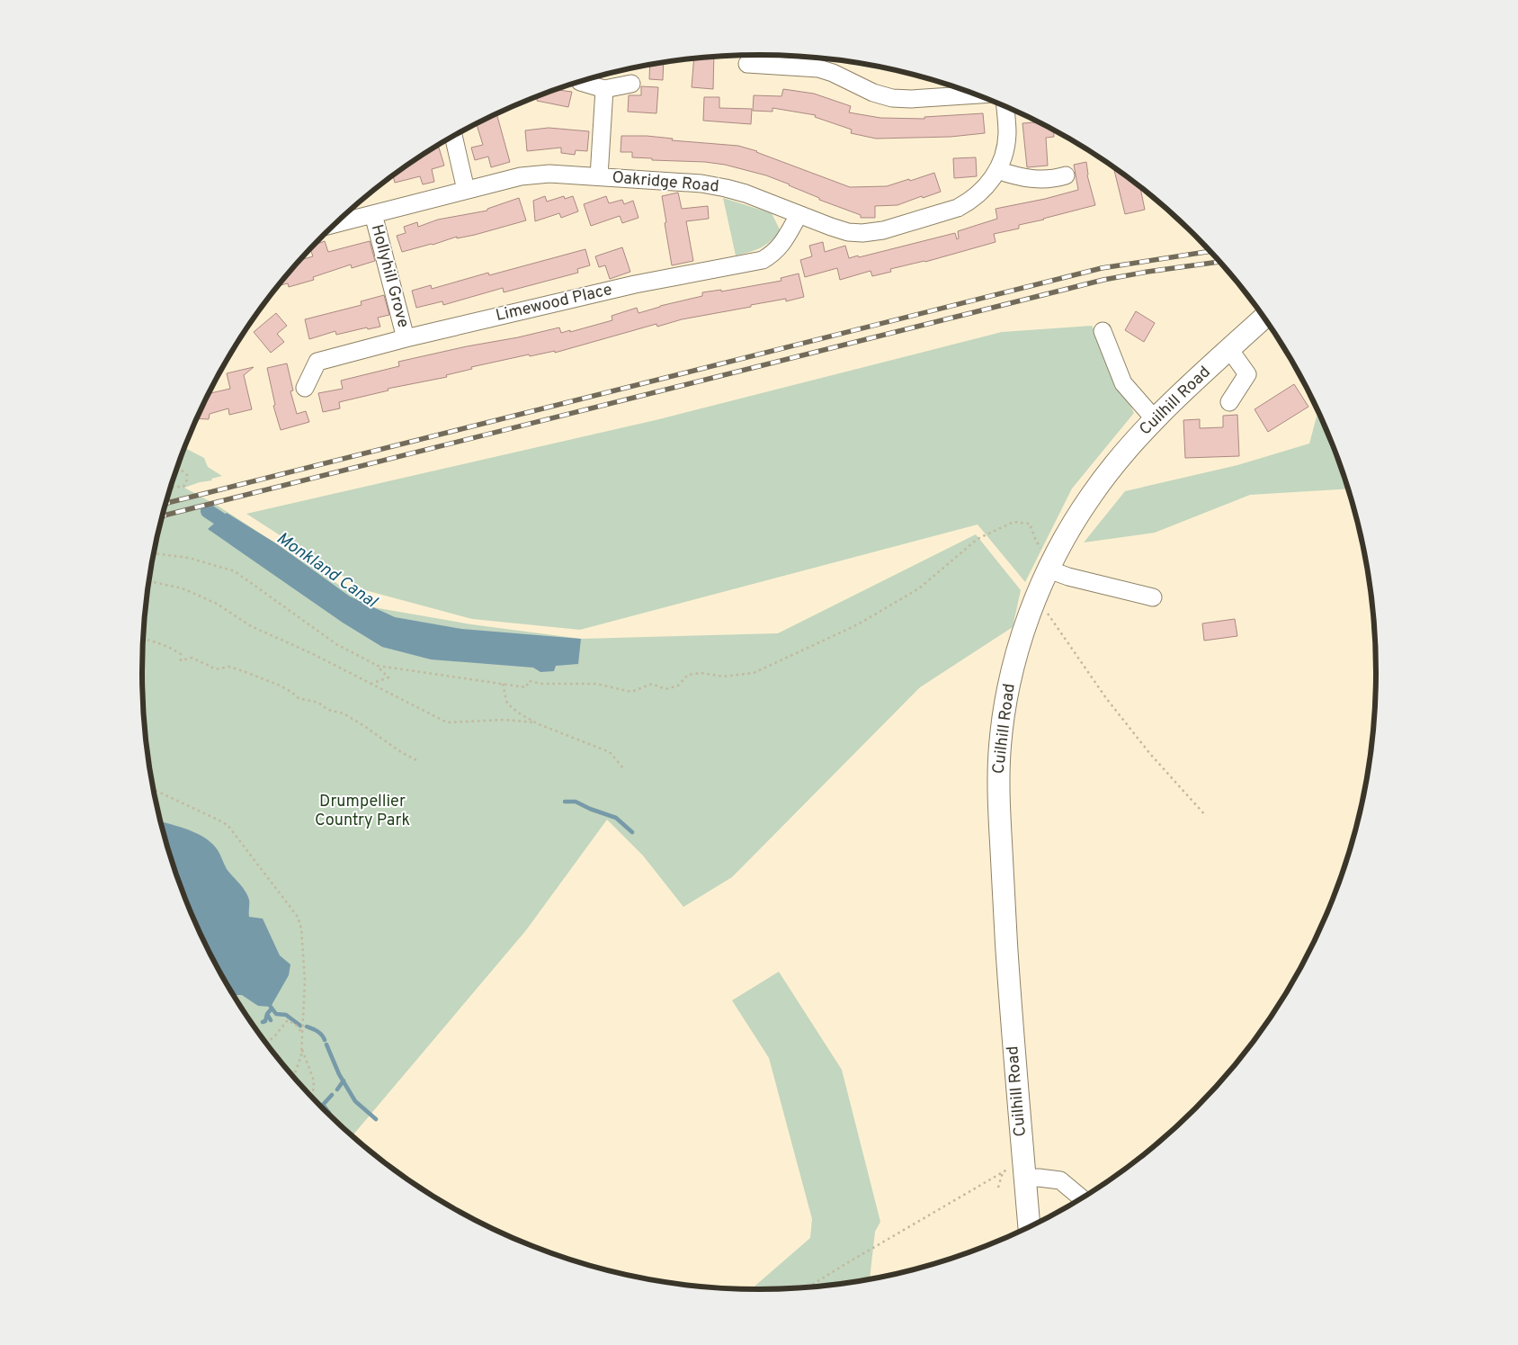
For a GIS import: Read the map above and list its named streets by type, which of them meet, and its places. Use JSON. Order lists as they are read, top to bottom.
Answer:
{
  "streets": {
    "main road": ["Cuilhill Road"],
    "street": ["Oakridge Road", "Hollyhill Grove", "Limewood Place"]
  },
  "crossings": [
    ["Oakridge Road", "Hollyhill Grove"],
    ["Oakridge Road", "Limewood Place"],
    ["Hollyhill Grove", "Limewood Place"]
  ],
  "water": ["Monkland Canal"],
  "parks": ["Drumpellier Country Park"]
}
